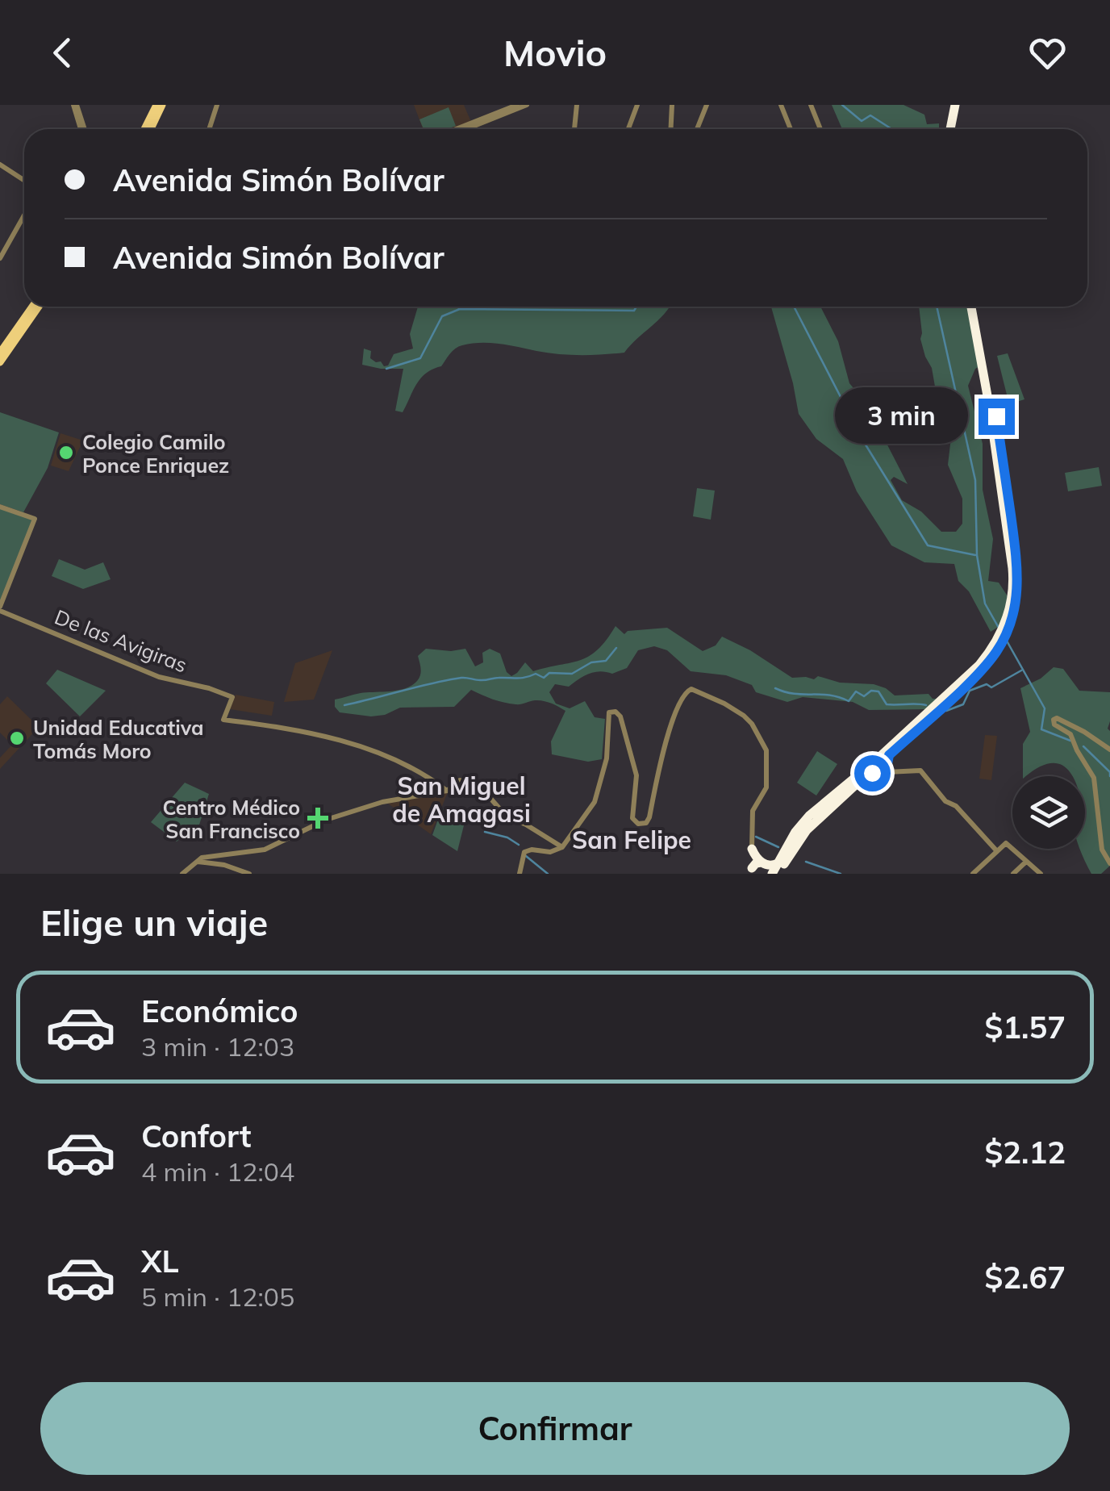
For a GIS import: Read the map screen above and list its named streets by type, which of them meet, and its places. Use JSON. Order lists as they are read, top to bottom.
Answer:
{
  "streets": {
    "street": ["De las Avigiras"]
  },
  "districts": ["San Miguel de Amagasi", "San Felipe"],
  "places": {
    "other": ["Colegio Camilo Ponce Enriquez", "Unidad Educativa Tomás Moro"],
    "health": ["Centro Médico San Francisco"]
  },
  "page": {
    "header": "Movio",
    "banner": ["Avenida Simón Bolívar", "Avenida Simón Bolívar"],
    "bubble": "3 min",
    "heading": "Elige un viaje",
    "list": [
      {
        "name": "Económico",
        "note": "3 min · 12:03",
        "value": "$1.57"
      },
      {
        "name": "Confort",
        "note": "4 min · 12:04",
        "value": "$2.12"
      },
      {
        "name": "XL",
        "note": "5 min · 12:05",
        "value": "$2.67"
      }
    ],
    "buttons": "Confirmar"
  }
}
